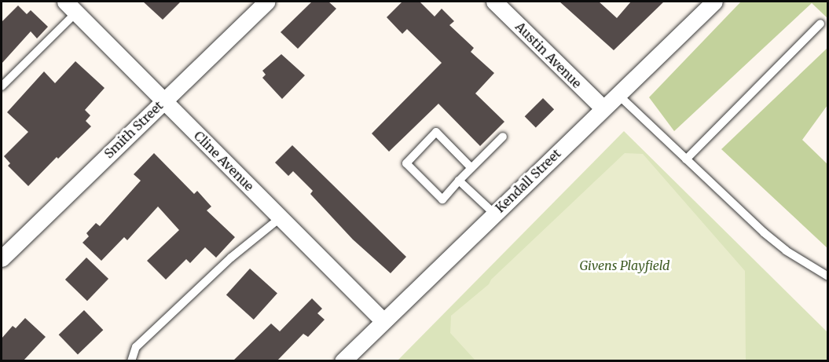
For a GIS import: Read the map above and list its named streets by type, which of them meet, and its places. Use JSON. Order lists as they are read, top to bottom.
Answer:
{
  "streets": {
    "street": [
      "Austin Avenue",
      "Smith Street",
      "Cline Avenue",
      "Kendall Street"
    ]
  },
  "crossings": [
    ["Austin Avenue", "Kendall Street"],
    ["Smith Street", "Cline Avenue"],
    ["Cline Avenue", "Kendall Street"]
  ],
  "parks": ["Givens Playfield"]
}
